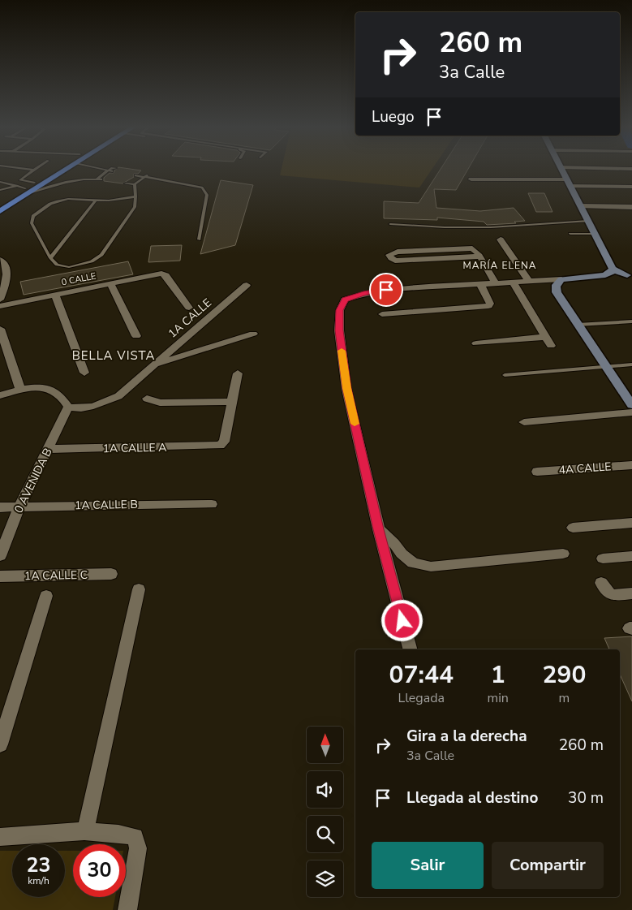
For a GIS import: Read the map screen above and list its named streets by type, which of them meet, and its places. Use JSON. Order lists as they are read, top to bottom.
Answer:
{
  "streets": {
    "street": [
      "0 CALLE",
      "1A CALLE",
      "1A CALLE A",
      "4A CALLE",
      "0 AVENIDA B",
      "1A CALLE B",
      "1A CALLE C"
    ]
  },
  "crossings": [
    ["1A CALLE", "0 AVENIDA B"],
    ["1A CALLE A", "0 AVENIDA B"],
    ["0 AVENIDA B", "1A CALLE B"]
  ],
  "districts": ["MARÍA ELENA", "BELLA VISTA"],
  "north": "top",
  "page": {
    "turn": ["260 m", "3a Calle"],
    "then": "Luego",
    "eta": [
      "07:44",
      "Llegada",
      "1",
      "min",
      "290",
      "m"
    ],
    "list": [
      {
        "name": "Gira a la derecha",
        "note": "3a Calle",
        "value": "260 m"
      },
      {
        "name": "Llegada al destino",
        "value": "30 m"
      }
    ],
    "buttons": ["Salir", "Compartir"],
    "speed": "23 km/h",
    "limit": "30"
  }
}
